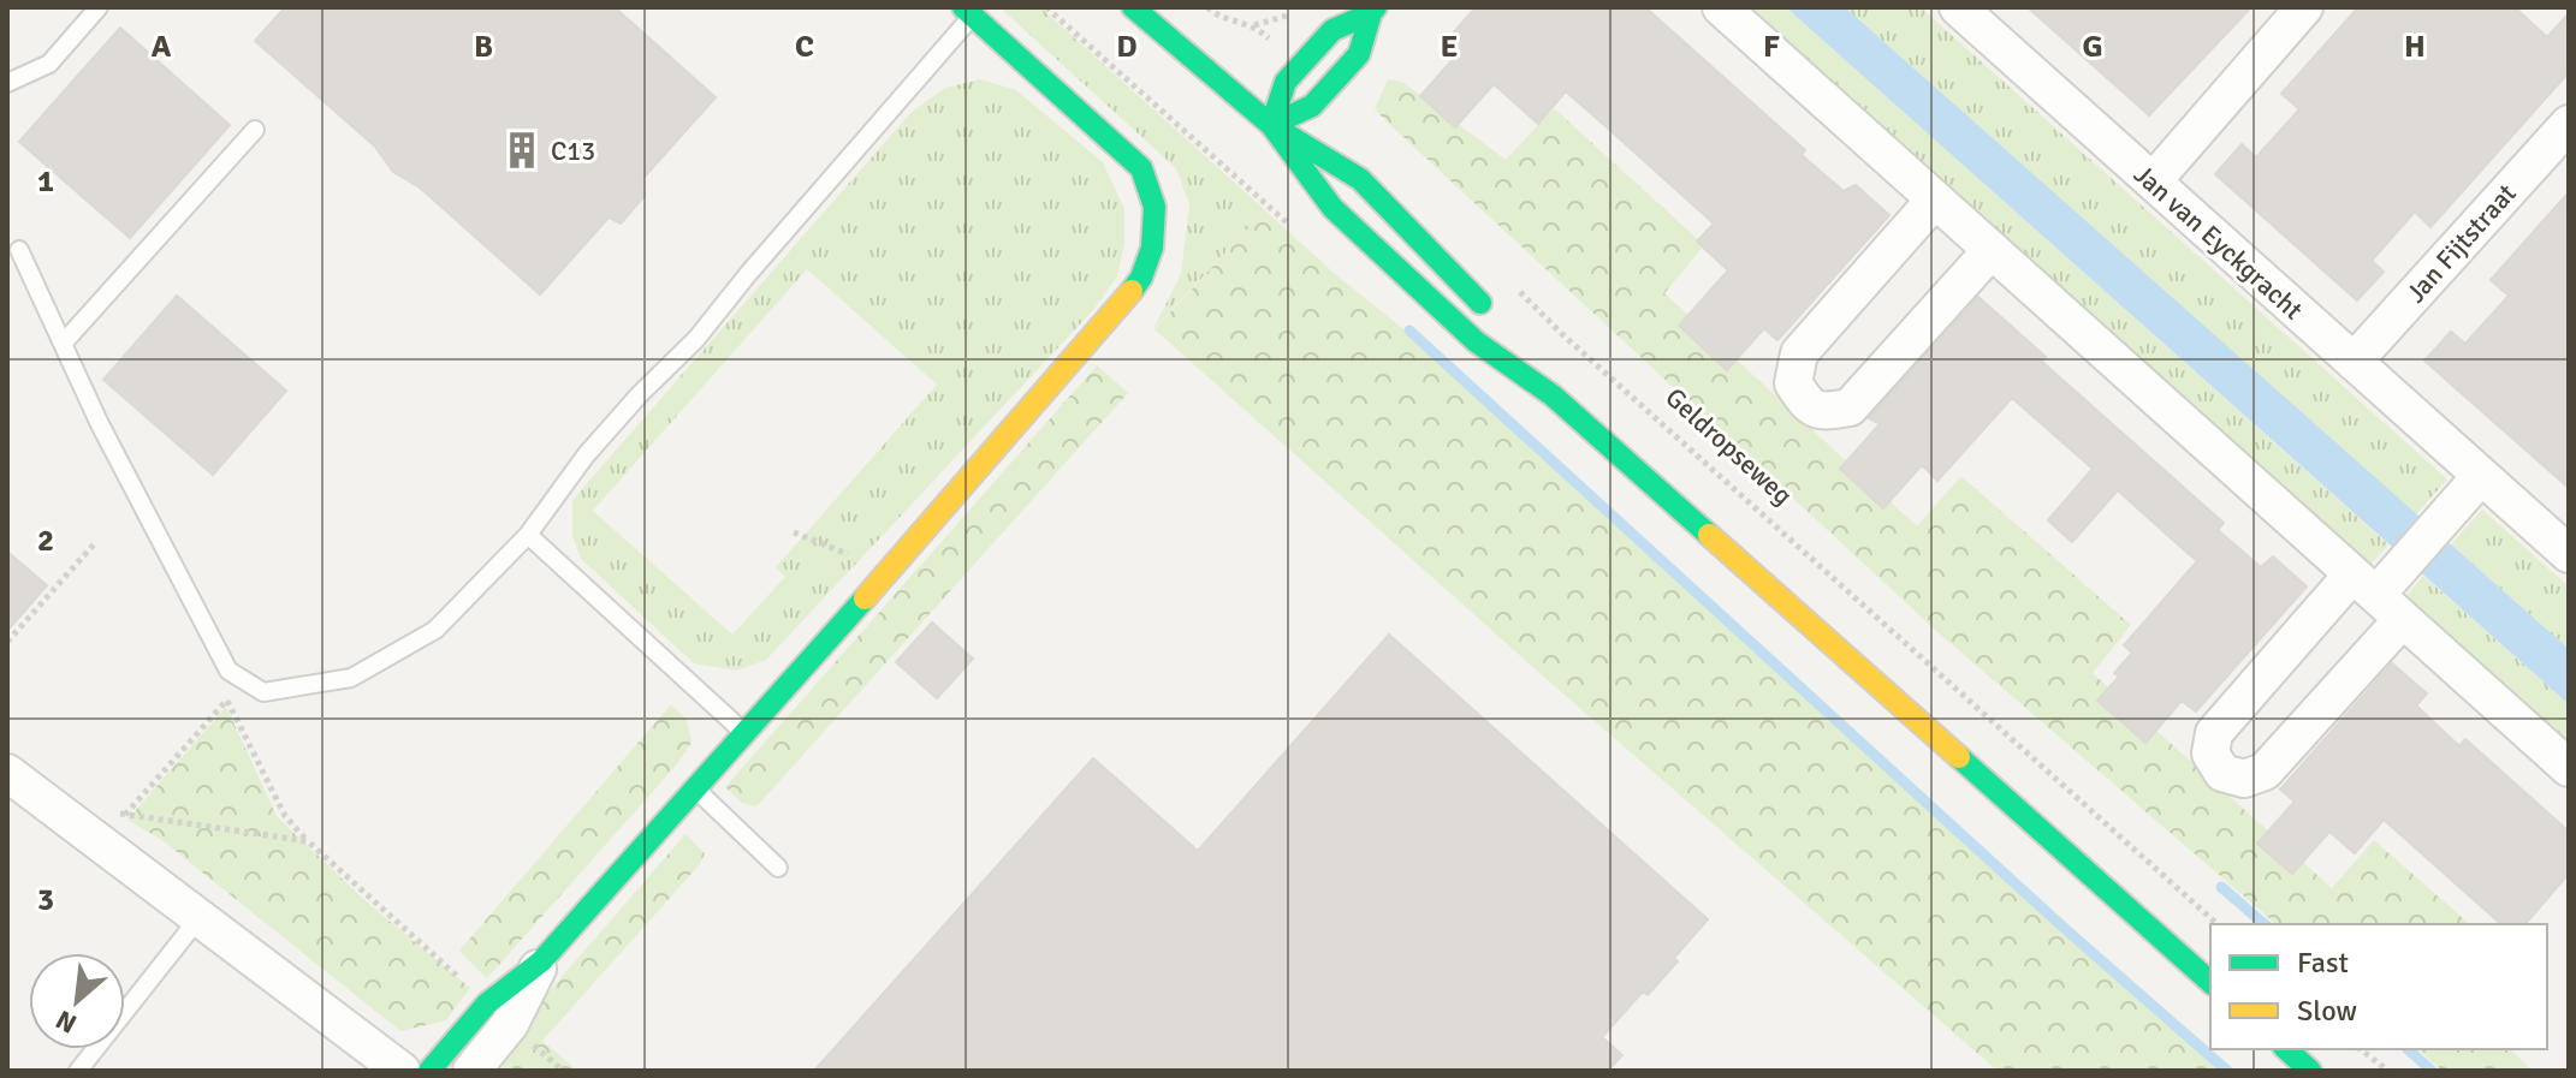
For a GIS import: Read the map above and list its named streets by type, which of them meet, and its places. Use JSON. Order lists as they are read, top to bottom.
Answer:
{
  "streets": {
    "street": ["Jan van Eyckgracht", "Jan Fijtstraat"],
    "path": ["Geldropseweg"]
  },
  "crossings": [
    ["Jan van Eyckgracht", "Jan Fijtstraat"]
  ],
  "places": {
    "building": ["C13"]
  },
  "legend": ["Fast", "Slow"],
  "north": "bottom left",
  "grid": {
    "columns": [
      "A",
      "B",
      "C",
      "D",
      "E",
      "F",
      "G",
      "H"
    ],
    "rows": ["1", "2", "3"]
  }
}
